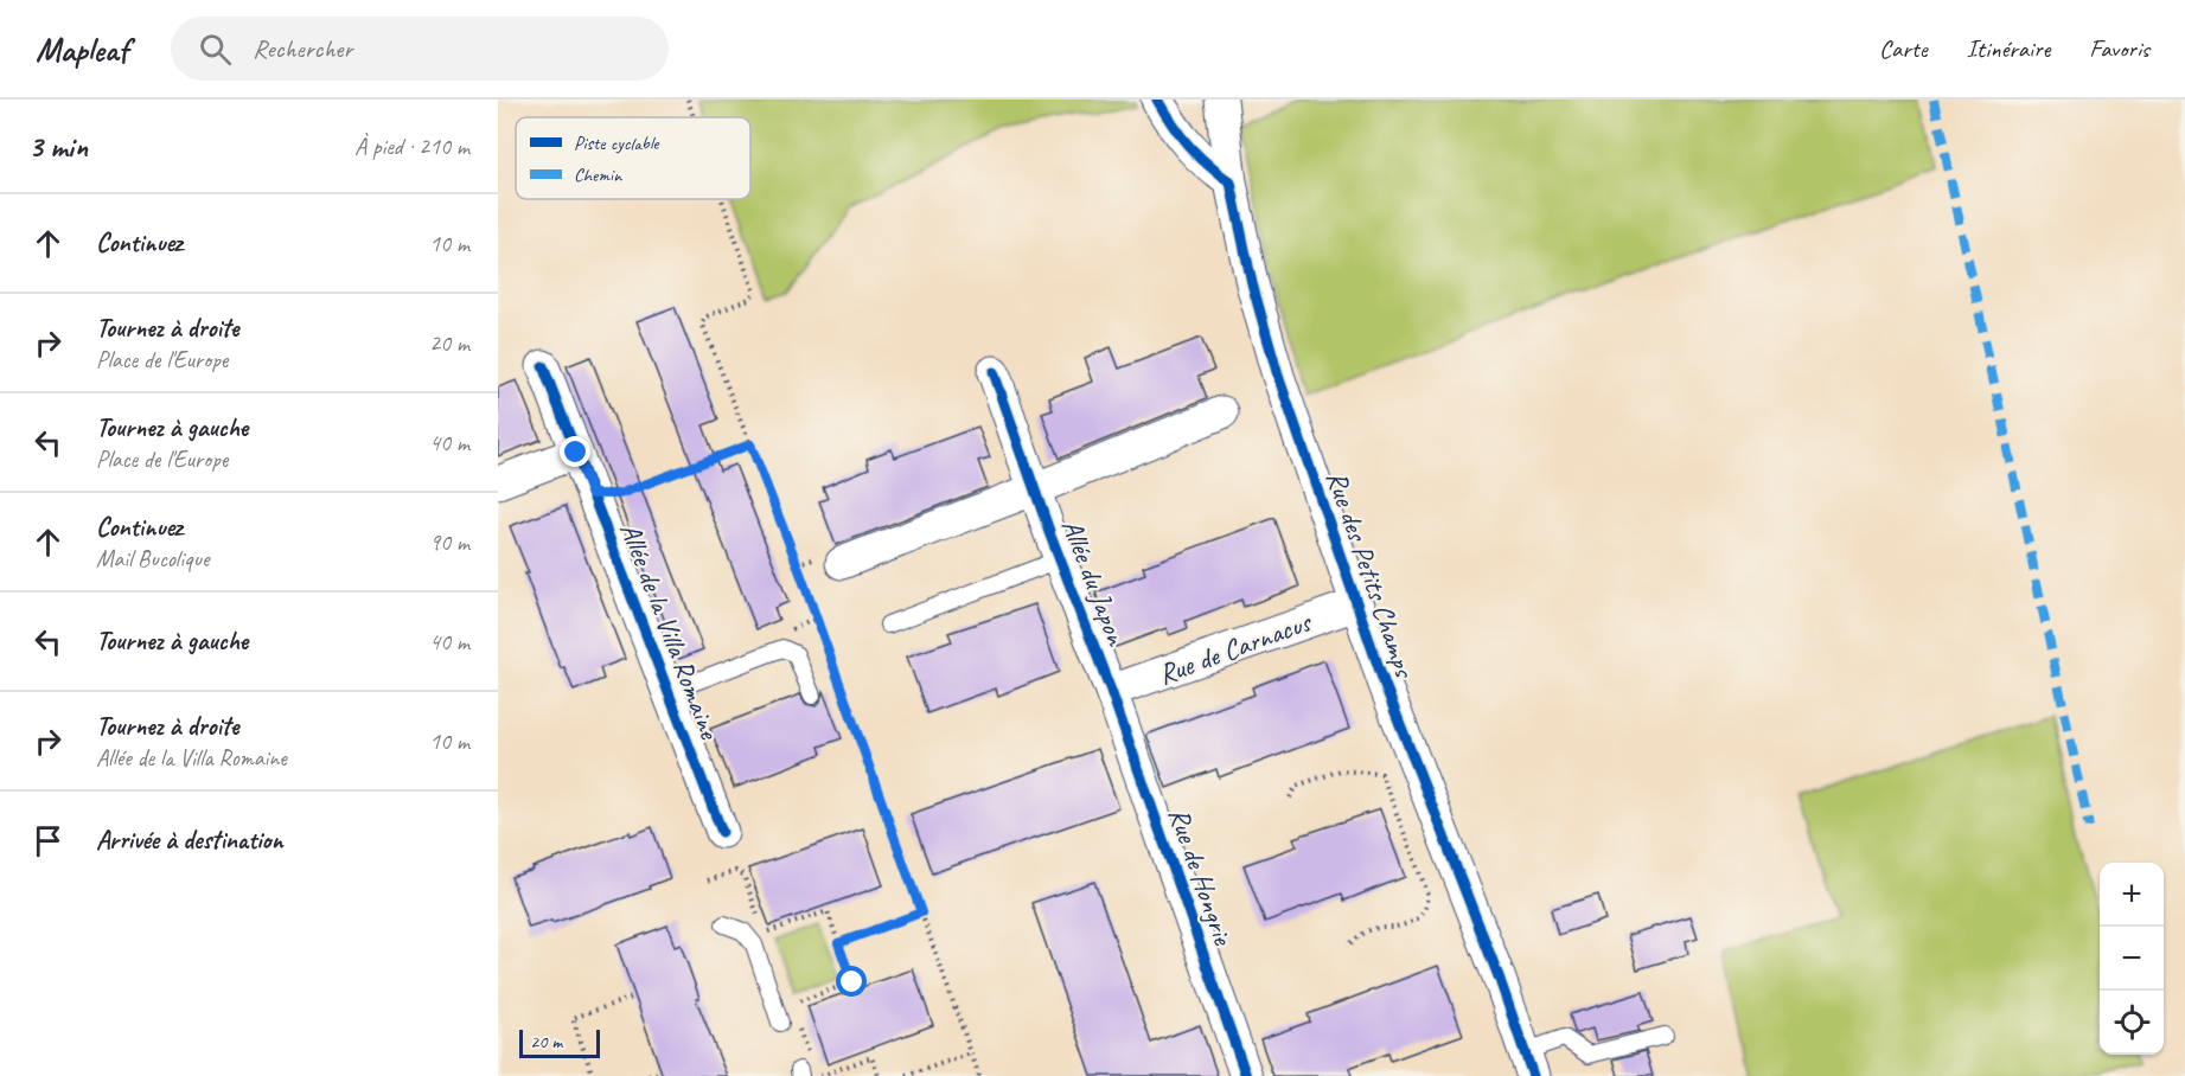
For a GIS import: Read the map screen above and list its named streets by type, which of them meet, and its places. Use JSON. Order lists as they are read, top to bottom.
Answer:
{
  "streets": {
    "street": [
      "Rue des Petits Champs",
      "Allée du Japon",
      "Allée de la Villa Romaine",
      "Rue de Carnacus",
      "Rue de Hongrie"
    ]
  },
  "crossings": [
    ["Rue des Petits Champs", "Rue de Carnacus"],
    ["Allée du Japon", "Rue de Carnacus"],
    ["Allée du Japon", "Rue de Hongrie"],
    ["Rue de Carnacus", "Rue de Hongrie"]
  ],
  "legend": ["Piste cyclable", "Chemin"],
  "scale_bar": "20 m",
  "page": {
    "header": "Mapleaf",
    "search": "Rechercher",
    "nav": ["Carte", "Itinéraire", "Favoris"],
    "heading": ["3 min", "À pied · 210 m"],
    "list": [
      ["Continuez", "10 m"],
      ["Tournez à droite", "Place de l'Europe", "20 m"],
      ["Tournez à gauche", "Place de l'Europe", "40 m"],
      ["Continuez", "Mail Bucolique", "90 m"],
      ["Tournez à gauche", "40 m"],
      ["Tournez à droite", "Allée de la Villa Romaine", "10 m"],
      "Arrivée à destination"
    ],
    "map_buttons": ["+", "−"],
    "scale": "20 m"
  }
}
